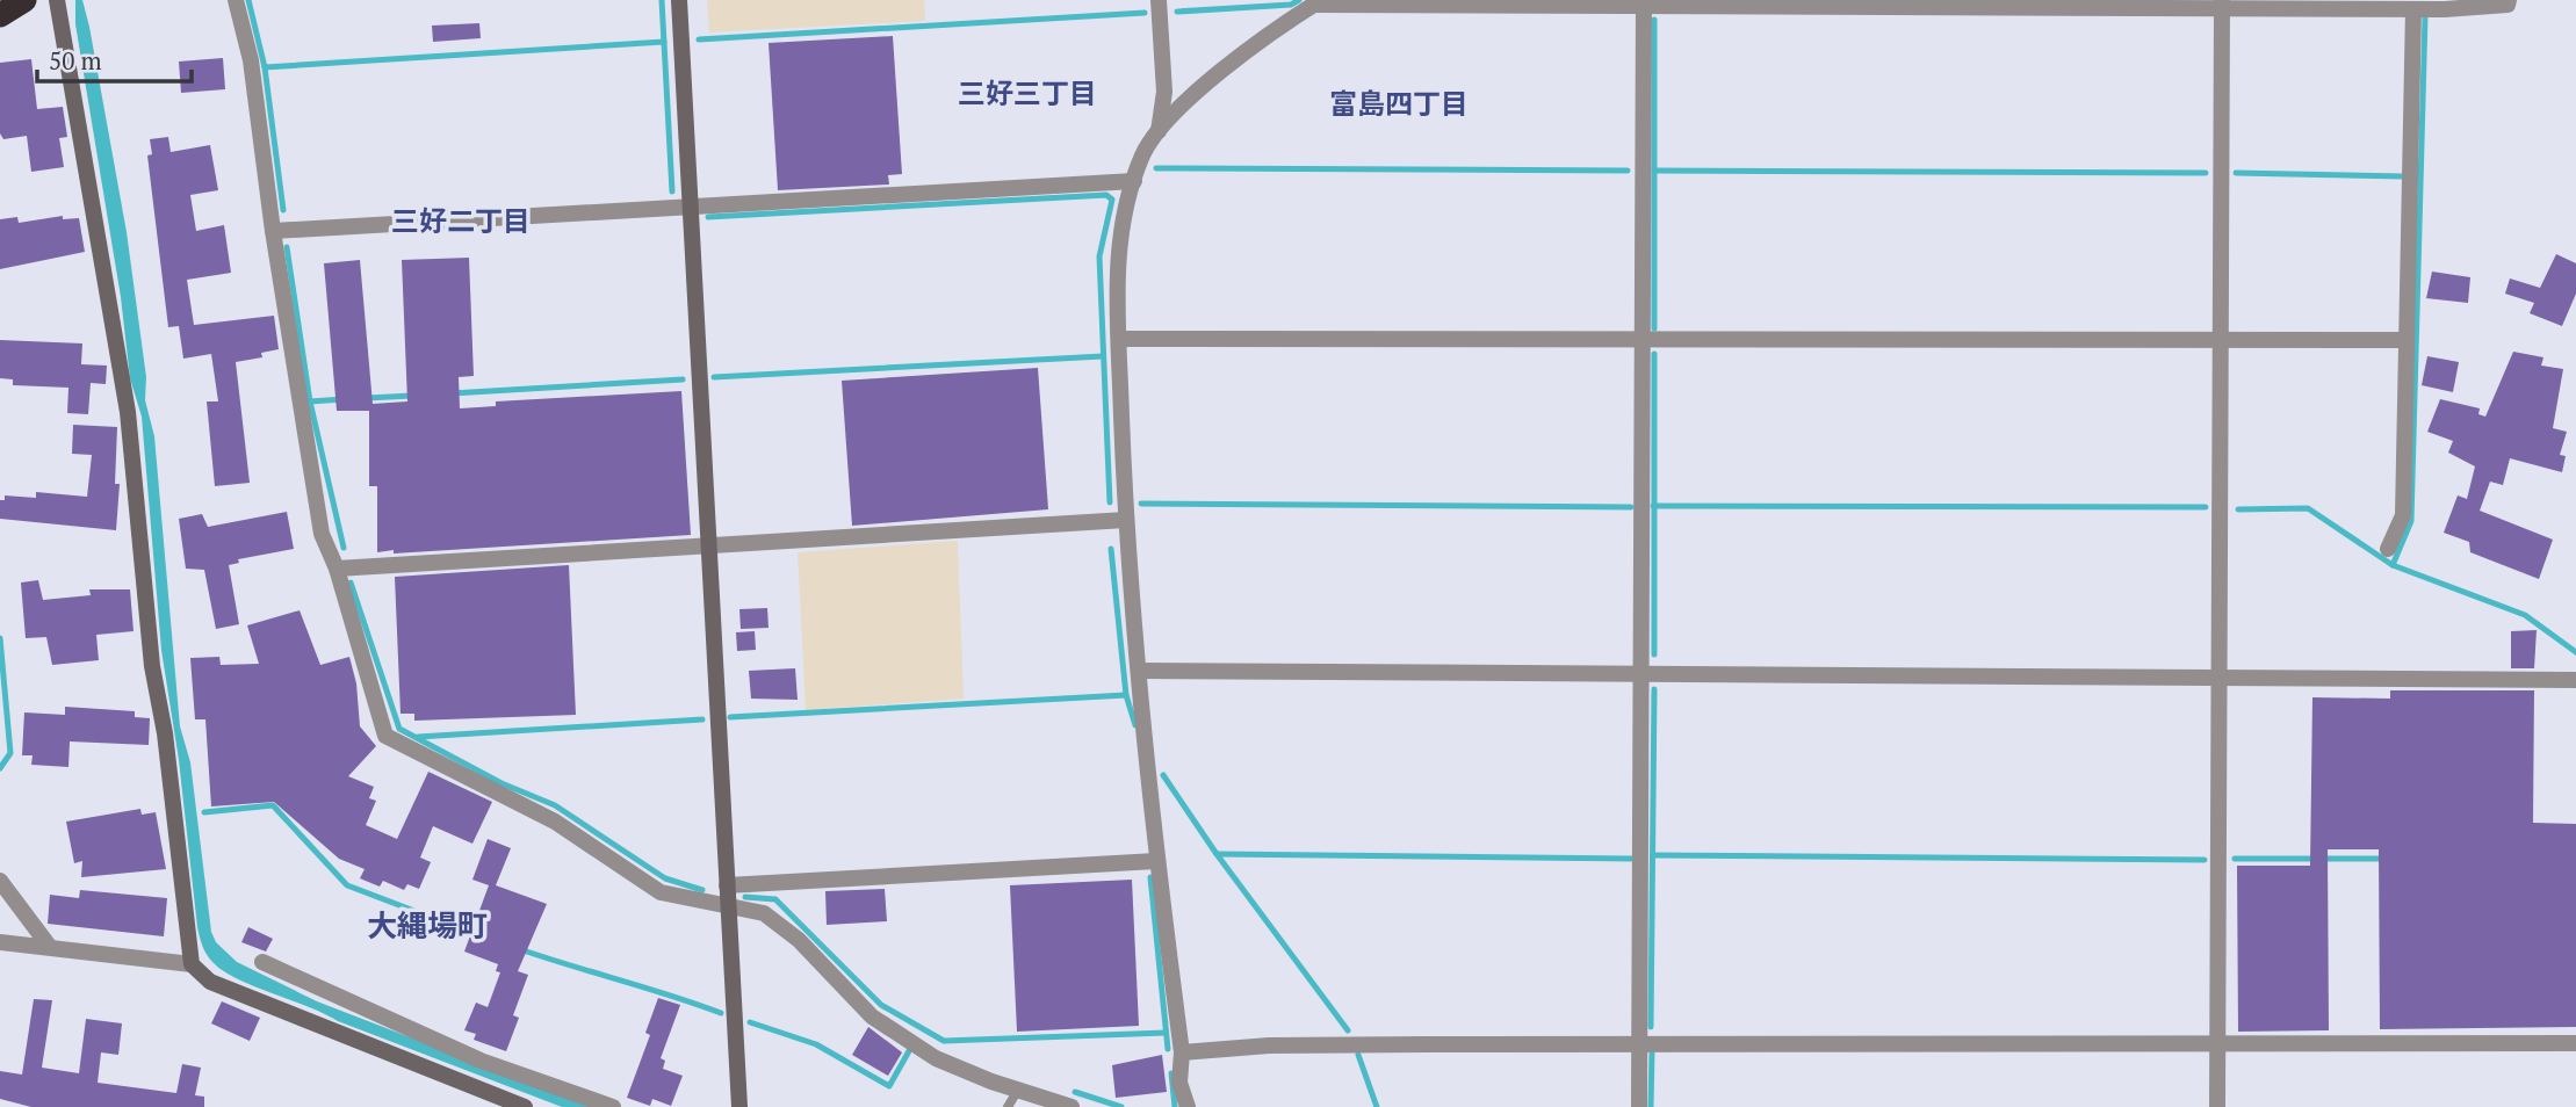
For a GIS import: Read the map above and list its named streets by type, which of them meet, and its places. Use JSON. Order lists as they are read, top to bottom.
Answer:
{
  "districts": [
    "三好三丁目",
    "富島四丁目",
    "三好二丁目",
    "大縄場町"
  ],
  "scale_bar": "50 m"
}
